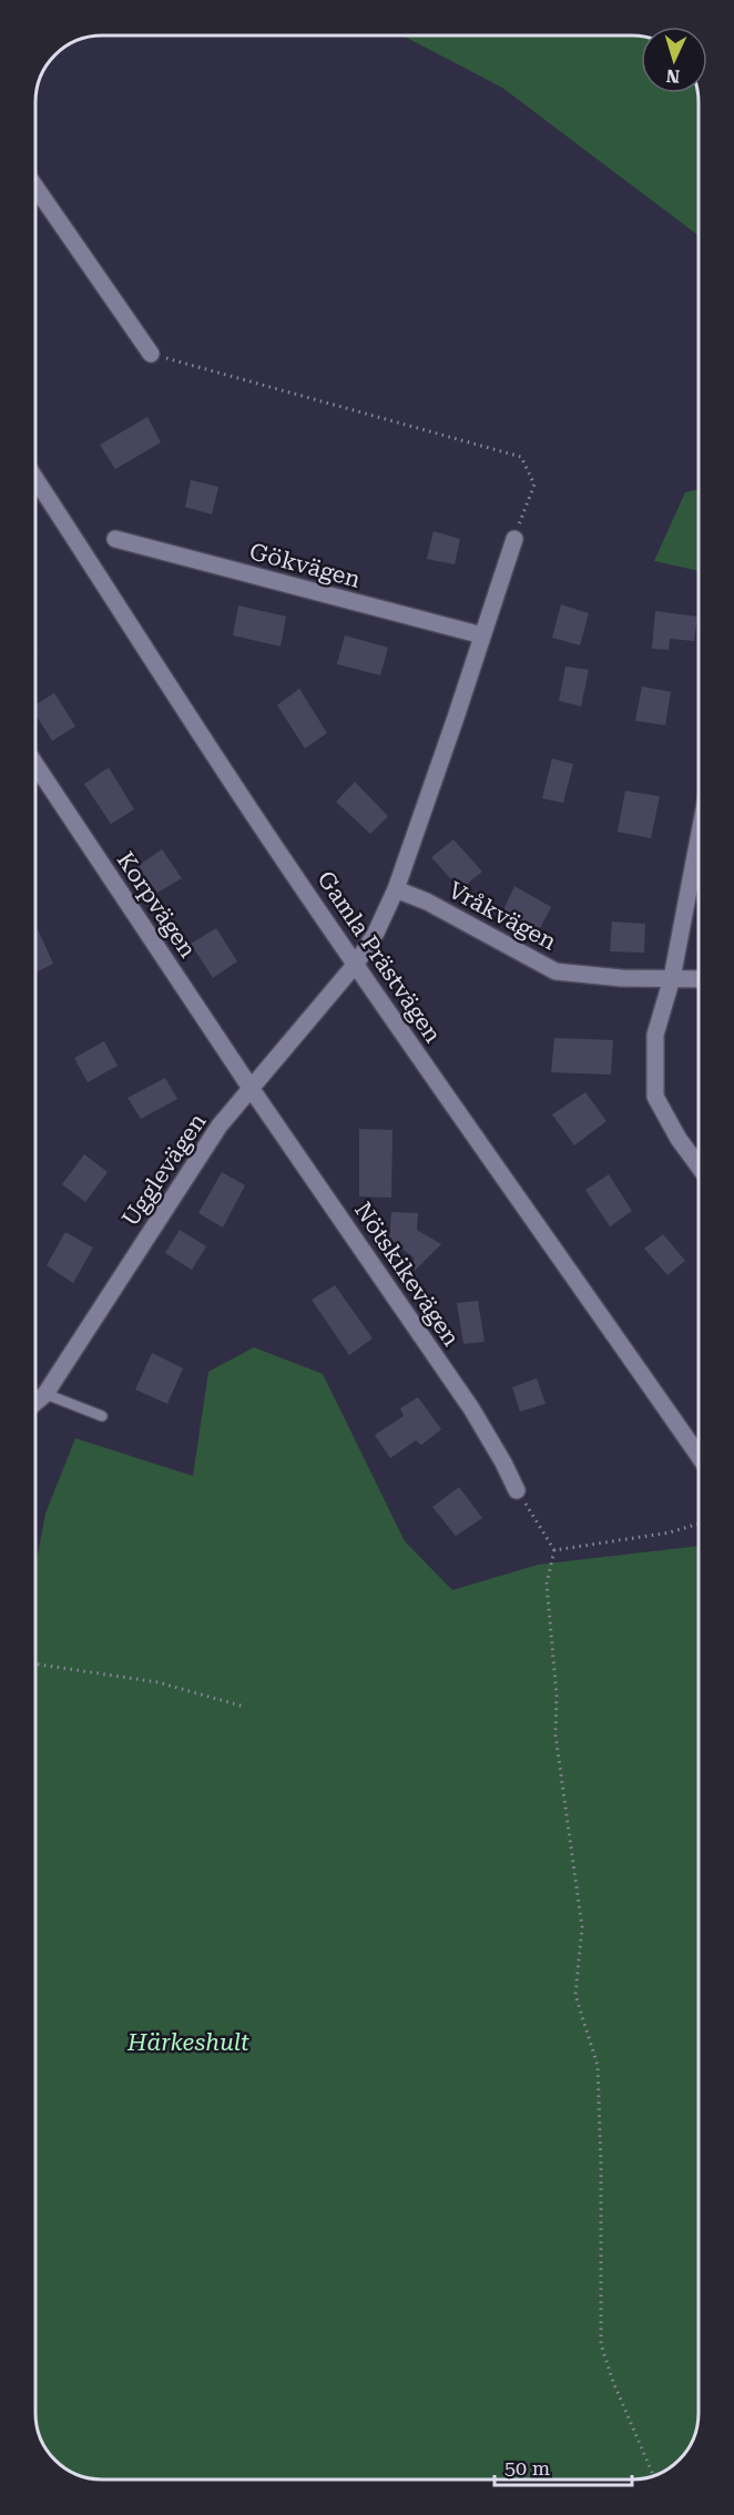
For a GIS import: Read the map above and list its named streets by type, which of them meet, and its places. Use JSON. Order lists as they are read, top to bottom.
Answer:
{
  "streets": {
    "street": [
      "Gökvägen",
      "Korpvägen",
      "Vråkvägen",
      "Gamla Prästvägen",
      "Ugglevägen",
      "Nötskikevägen"
    ]
  },
  "crossings": [
    ["Korpvägen", "Ugglevägen"],
    ["Korpvägen", "Nötskikevägen"],
    ["Gamla Prästvägen", "Ugglevägen"],
    ["Ugglevägen", "Nötskikevägen"]
  ],
  "parks": ["Härkeshult"],
  "scale_bar": "50 m",
  "north": "bottom"
}
